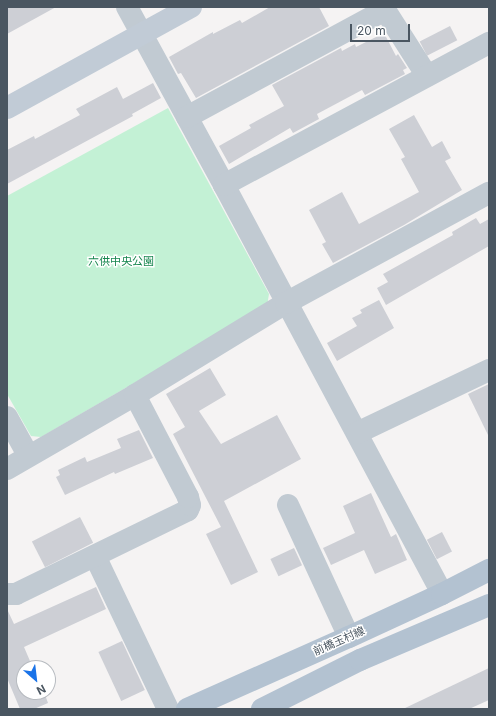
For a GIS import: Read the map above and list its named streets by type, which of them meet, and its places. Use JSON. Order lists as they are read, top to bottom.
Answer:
{
  "streets": {
    "main road": ["前橋玉村線"]
  },
  "parks": ["六供中央公園"],
  "scale_bar": "20 m",
  "north": "bottom right"
}
